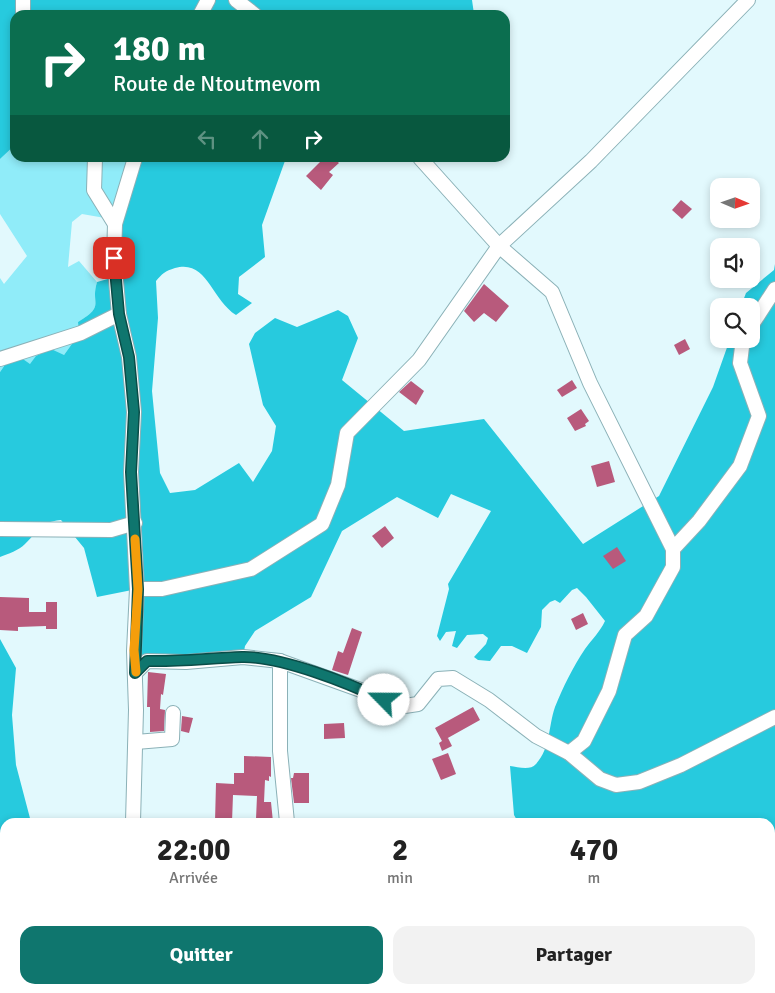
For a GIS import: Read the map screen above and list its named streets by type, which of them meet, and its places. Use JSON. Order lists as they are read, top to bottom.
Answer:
{
  "north": "right",
  "page": {
    "turn": ["180 m", "Route de Ntoutmevom"],
    "eta": [
      "22:00",
      "Arrivée",
      "2",
      "min",
      "470",
      "m"
    ],
    "buttons": ["Quitter", "Partager"]
  }
}
